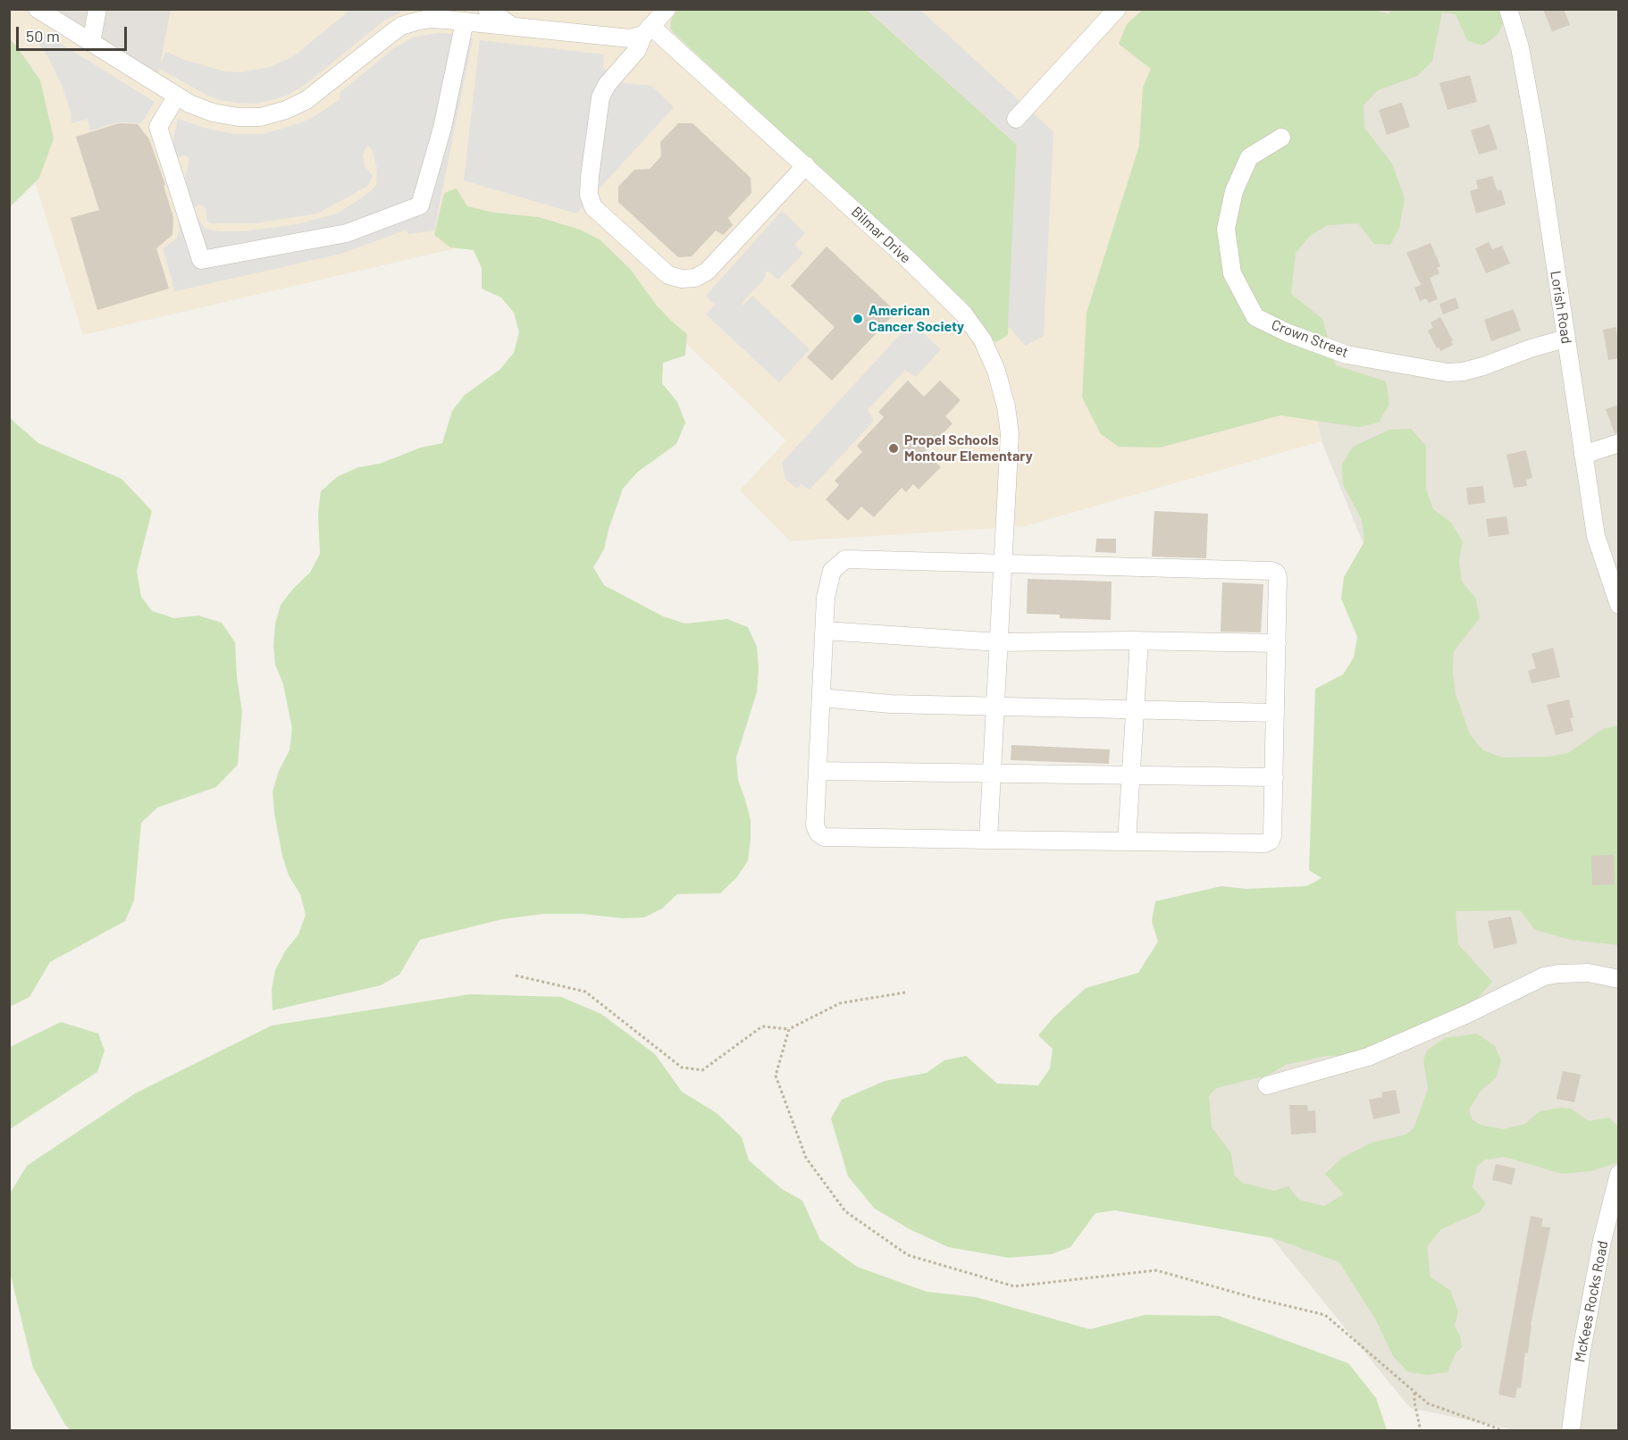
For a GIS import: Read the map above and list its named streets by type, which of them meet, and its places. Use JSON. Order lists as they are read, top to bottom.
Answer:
{
  "streets": {
    "street": [
      "Bilmar Drive",
      "Lorish Road",
      "Crown Street",
      "McKees Rocks Road"
    ]
  },
  "crossings": [
    ["Lorish Road", "Crown Street"]
  ],
  "places": ["American Cancer Society", "Propel Schools Montour Elementary"],
  "scale_bar": "50 m"
}
